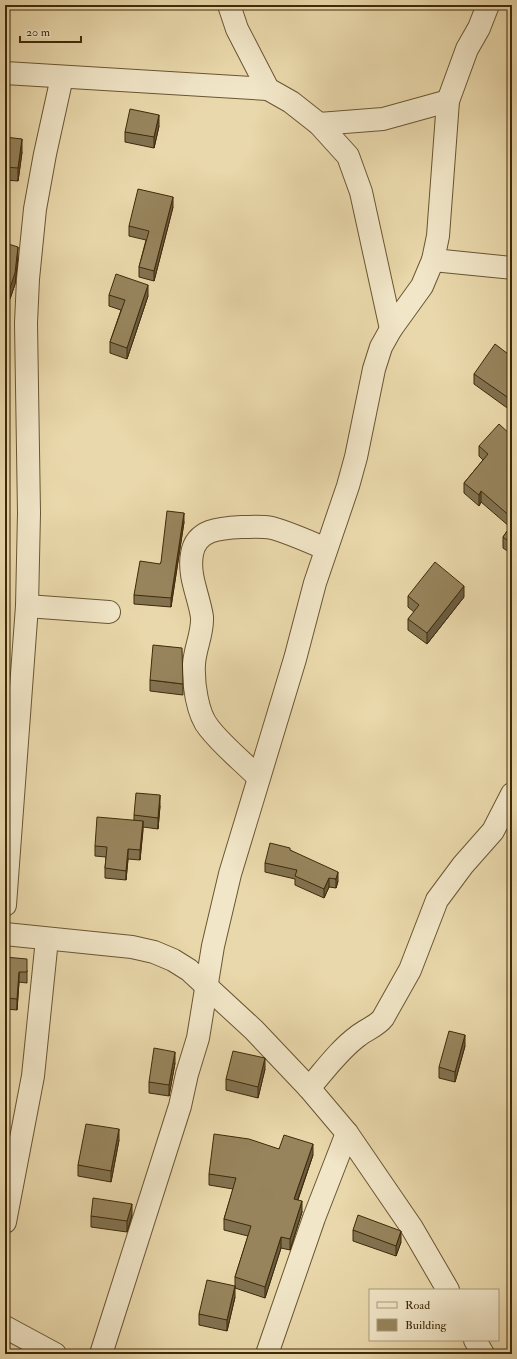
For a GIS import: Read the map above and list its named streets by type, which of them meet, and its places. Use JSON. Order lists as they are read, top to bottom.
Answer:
{
  "legend": ["Road", "Building"],
  "scale_bar": "20 m"
}
